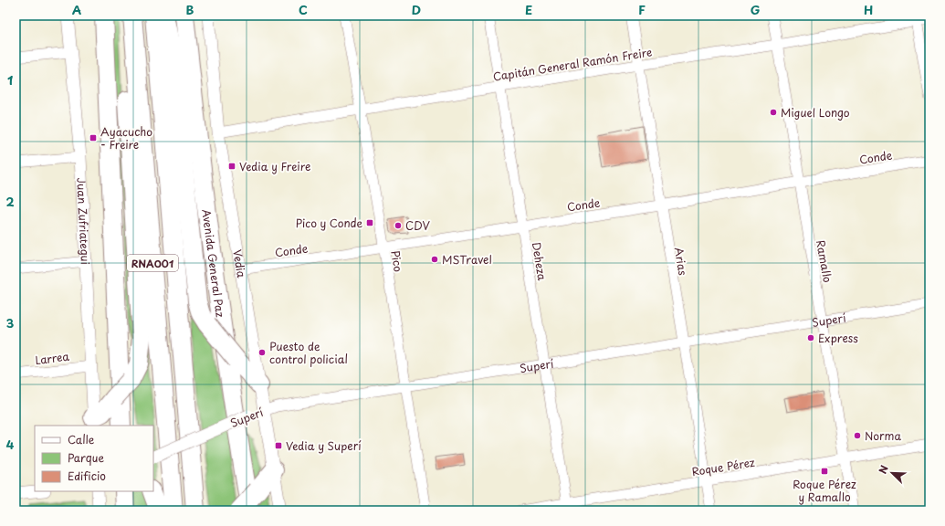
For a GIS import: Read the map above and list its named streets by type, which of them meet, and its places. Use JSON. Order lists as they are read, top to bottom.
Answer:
{
  "streets": {
    "highway": ["RNA001", "Avenida General Paz"],
    "street": [
      "Capitán General Ramón Freire",
      "Conde",
      "Juan Zufriategui",
      "Pico",
      "Deheza",
      "Arias",
      "Ramallo",
      "Vedia",
      "Superí",
      "Larrea",
      "Roque Pérez"
    ]
  },
  "crossings": [
    ["Capitán General Ramón Freire", "Pico"],
    ["Capitán General Ramón Freire", "Deheza"],
    ["Capitán General Ramón Freire", "Arias"],
    ["Capitán General Ramón Freire", "Ramallo"],
    ["Capitán General Ramón Freire", "Vedia"],
    ["Conde", "Pico"],
    ["Conde", "Deheza"],
    ["Conde", "Arias"],
    ["Conde", "Ramallo"],
    ["Conde", "Vedia"],
    ["Juan Zufriategui", "Larrea"],
    ["Pico", "Superí"],
    ["Deheza", "Superí"],
    ["Deheza", "Roque Pérez"],
    ["Arias", "Superí"],
    ["Arias", "Roque Pérez"],
    ["Ramallo", "Superí"],
    ["Ramallo", "Roque Pérez"],
    ["Vedia", "Superí"]
  ],
  "places": {
    "other": [
      "Miguel Longo",
      "CDV",
      "MSTravel",
      "Express",
      "Puesto de control policial",
      "Norma"
    ],
    "transit": [
      "Ayacucho - Freire",
      "Vedia y Freire",
      "Pico y Conde",
      "Vedia y Superí",
      "Roque Pérez y Ramallo"
    ]
  },
  "legend": ["Calle", "Parque", "Edificio"],
  "north": "top left",
  "grid": {
    "columns": [
      "A",
      "B",
      "C",
      "D",
      "E",
      "F",
      "G",
      "H"
    ],
    "rows": [
      "1",
      "2",
      "3",
      "4"
    ]
  }
}
